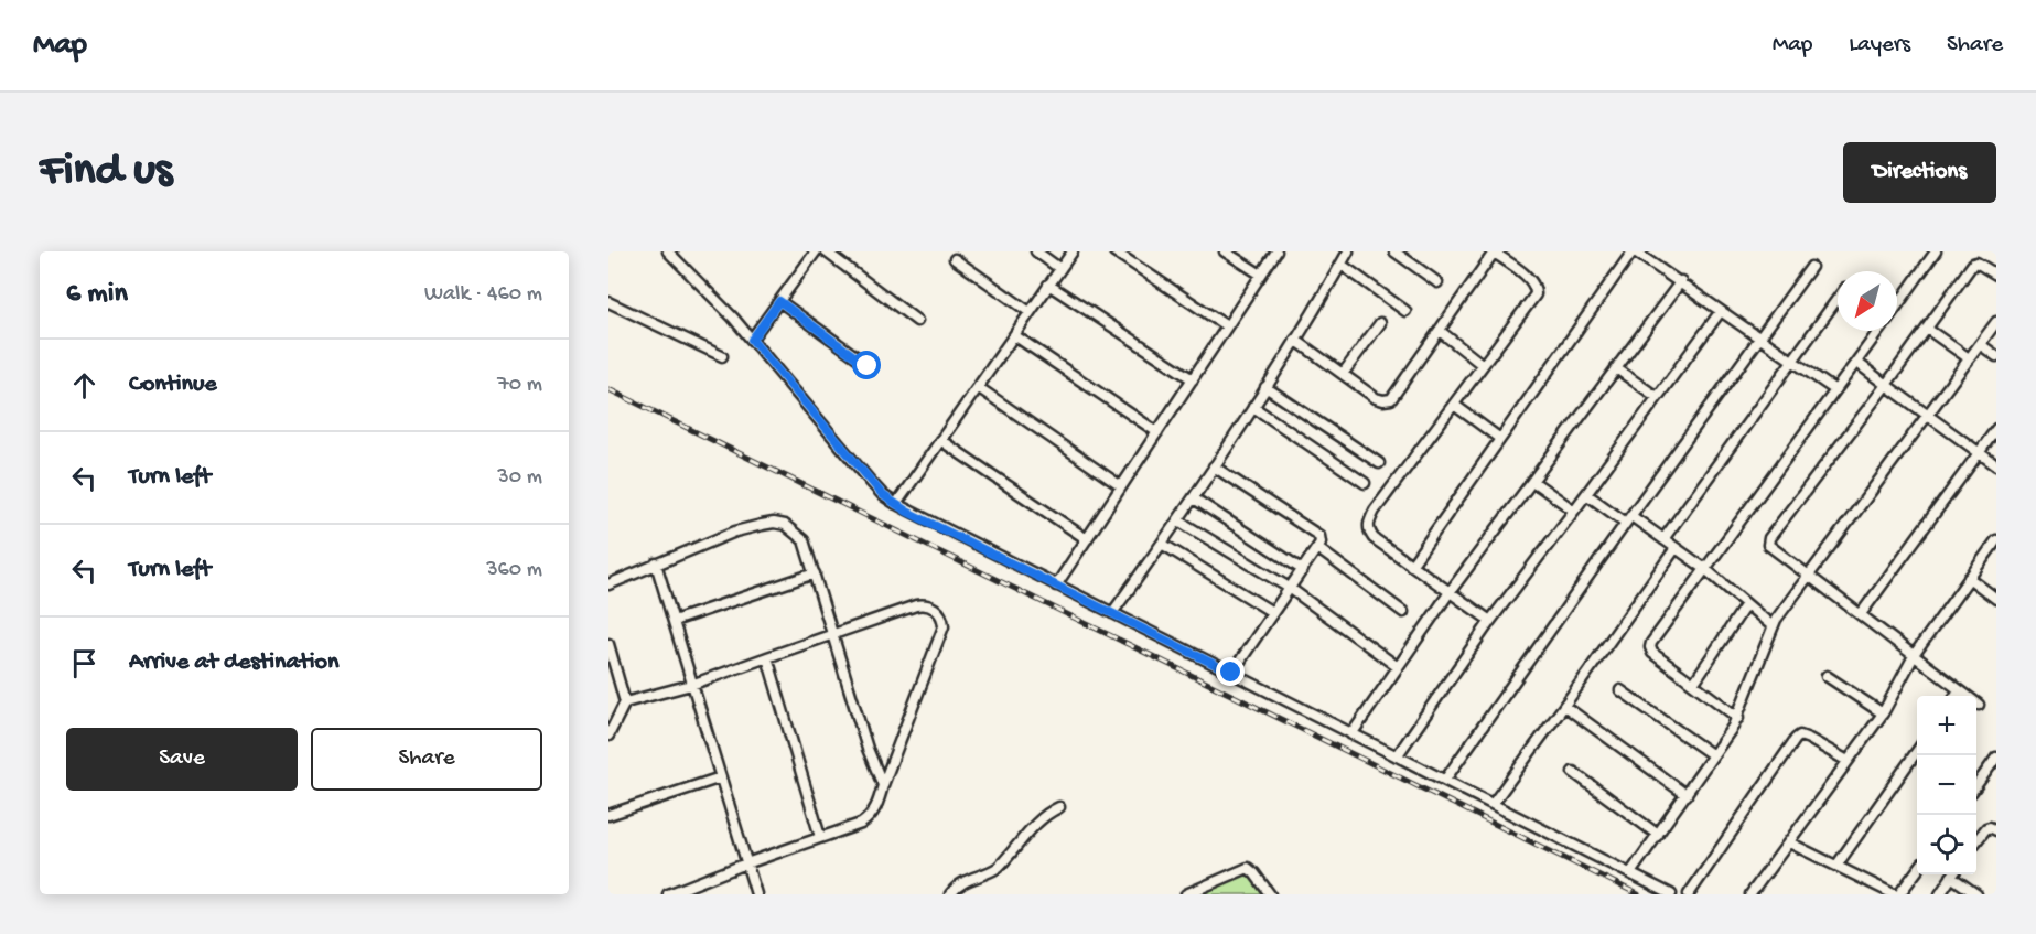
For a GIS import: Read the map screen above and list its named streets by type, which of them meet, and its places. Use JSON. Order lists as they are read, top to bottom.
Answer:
{
  "north": "bottom left",
  "page": {
    "header": "Map",
    "nav": ["Map", "Layers", "Share"],
    "buttons": [
      "Directions",
      ["Save", "Share"]
    ],
    "title": "Find us",
    "heading": ["6 min", "Walk · 460 m"],
    "list": [
      ["Continue", "70 m"],
      ["Turn left", "30 m"],
      ["Turn left", "360 m"],
      "Arrive at destination"
    ],
    "map_buttons": ["+", "−"]
  }
}
